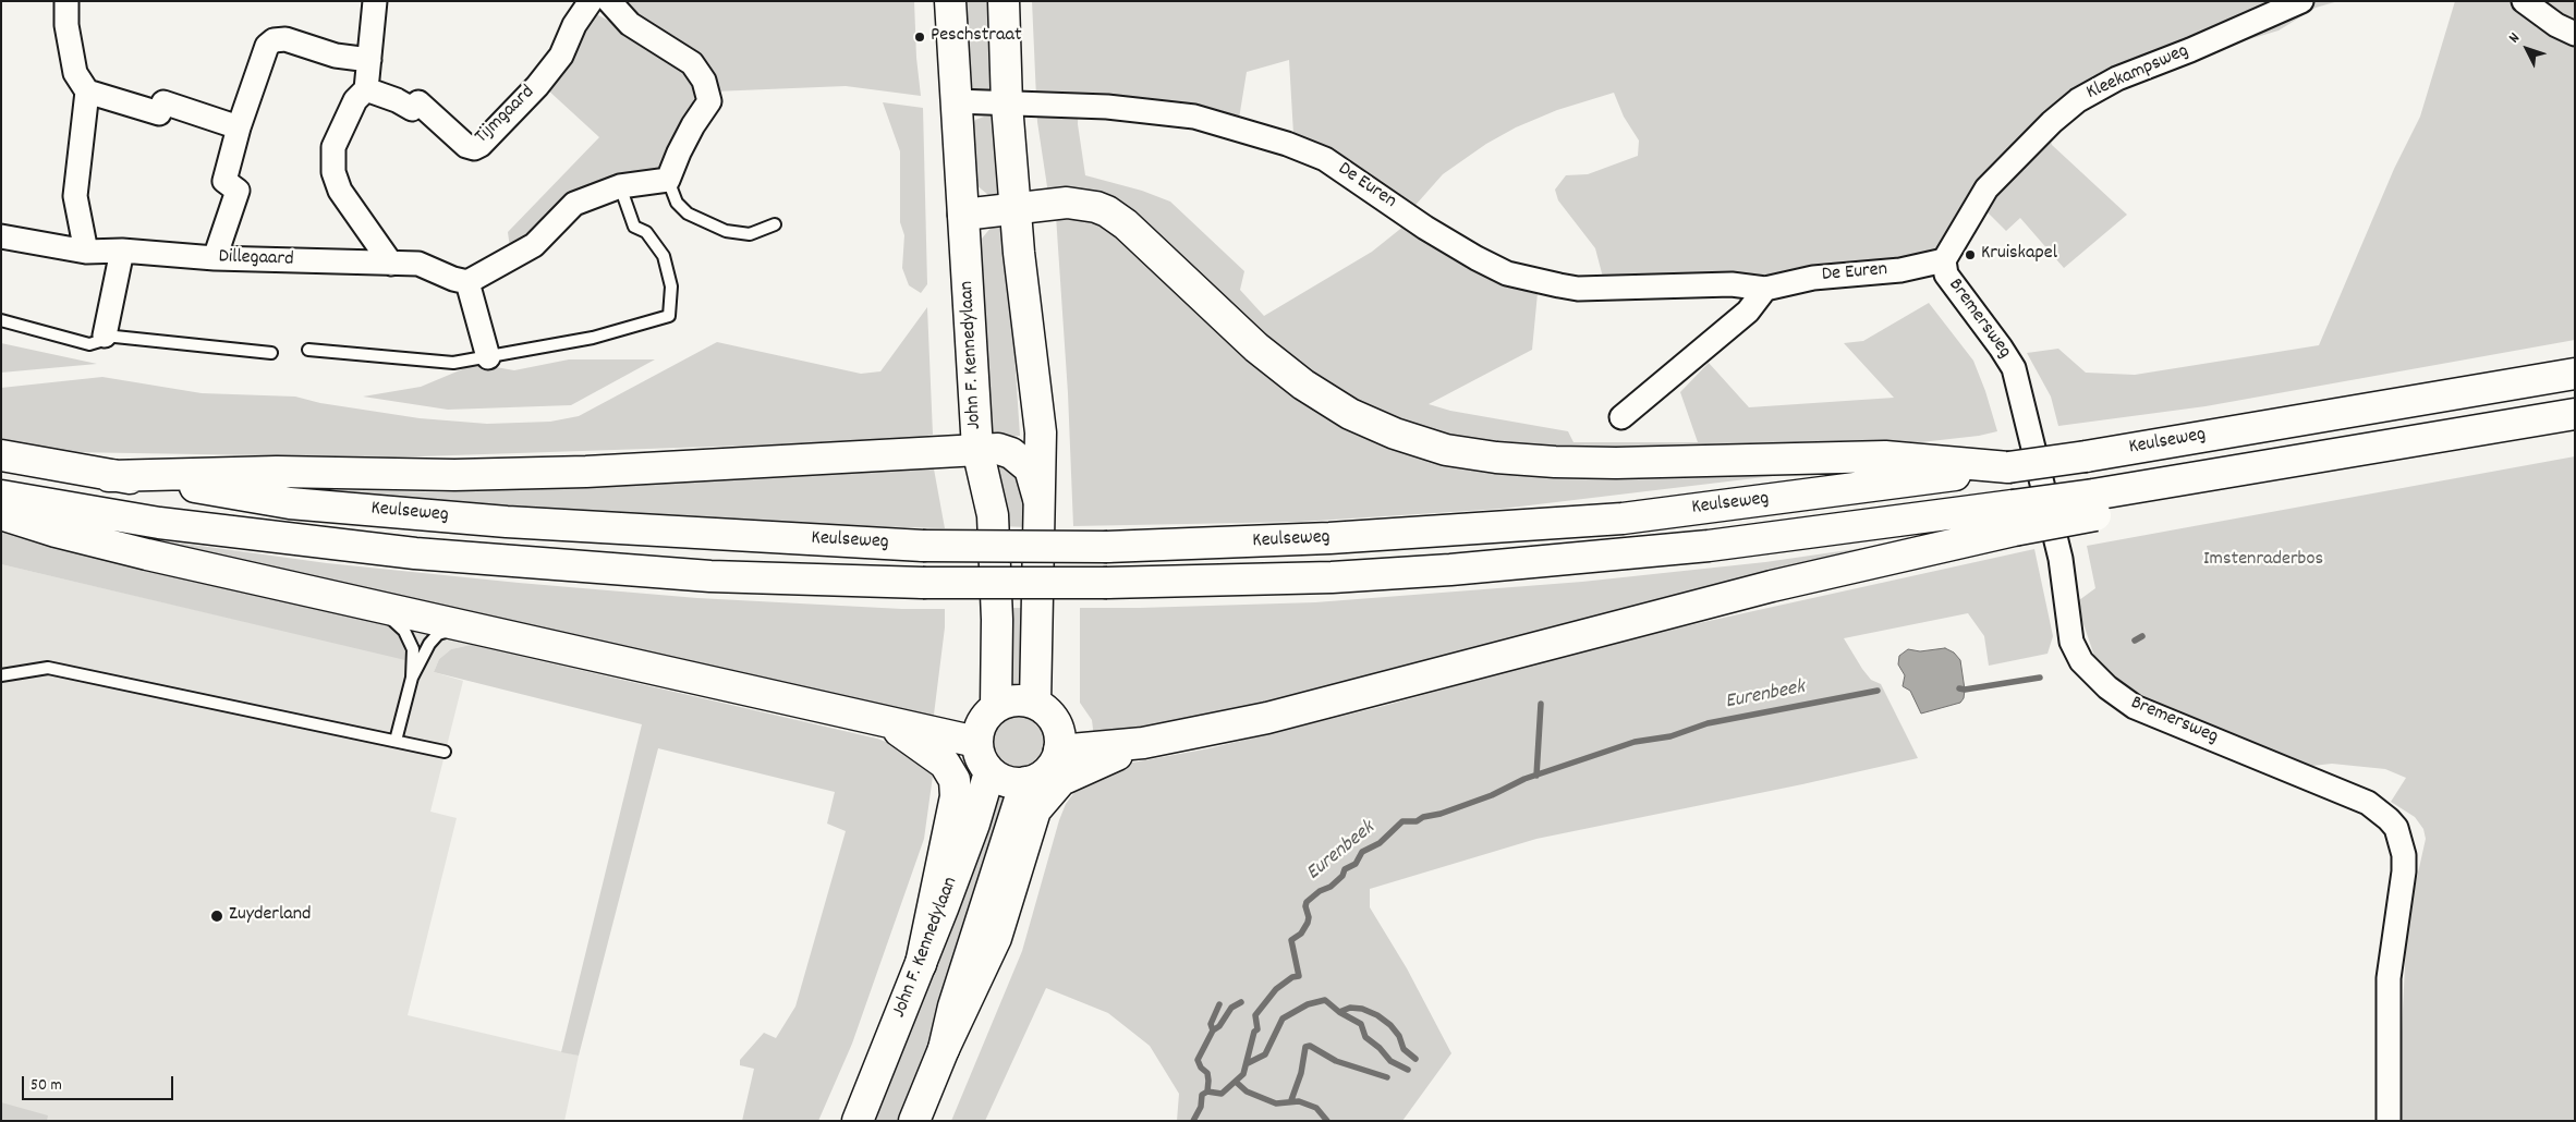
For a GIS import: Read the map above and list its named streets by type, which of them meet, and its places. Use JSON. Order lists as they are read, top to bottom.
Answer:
{
  "streets": {
    "main road": ["John F. Kennedylaan", "Keulseweg"],
    "street": [
      "Kleekampsweg",
      "Tijmgaard",
      "De Euren",
      "Dillegaard",
      "Bremersweg"
    ]
  },
  "crossings": [
    ["Kleekampsweg", "De Euren"],
    ["Kleekampsweg", "Bremersweg"],
    ["De Euren", "Bremersweg"],
    ["De Euren", "John F. Kennedylaan"]
  ],
  "water": ["Eurenbeek"],
  "parks": ["Imstenraderbos"],
  "places": ["Peschstraat", "Kruiskapel", "Zuyderland"],
  "scale_bar": "50 m",
  "north": "top left"
}
